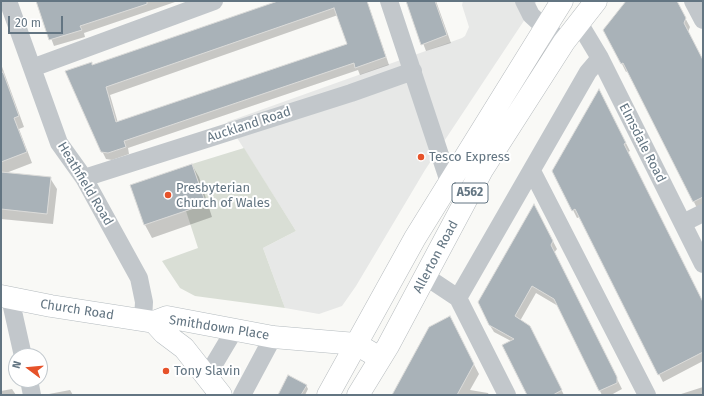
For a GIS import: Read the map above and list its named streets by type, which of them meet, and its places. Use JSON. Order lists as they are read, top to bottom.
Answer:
{
  "streets": {
    "main road": [
      "A562",
      "Allerton Road",
      "Church Road",
      "Smithdown Place"
    ],
    "street": ["Auckland Road", "Elmsdale Road", "Heathfield Road"]
  },
  "crossings": [
    ["Auckland Road", "Heathfield Road"],
    ["Elmsdale Road", "Allerton Road"],
    ["Heathfield Road", "Church Road"],
    ["Heathfield Road", "Smithdown Place"],
    ["Allerton Road", "Smithdown Place"],
    ["Church Road", "Smithdown Place"]
  ],
  "places": ["Tesco Express", "Presbyterian Church of Wales", "Tony Slavin"],
  "scale_bar": "20 m",
  "north": "left"
}
